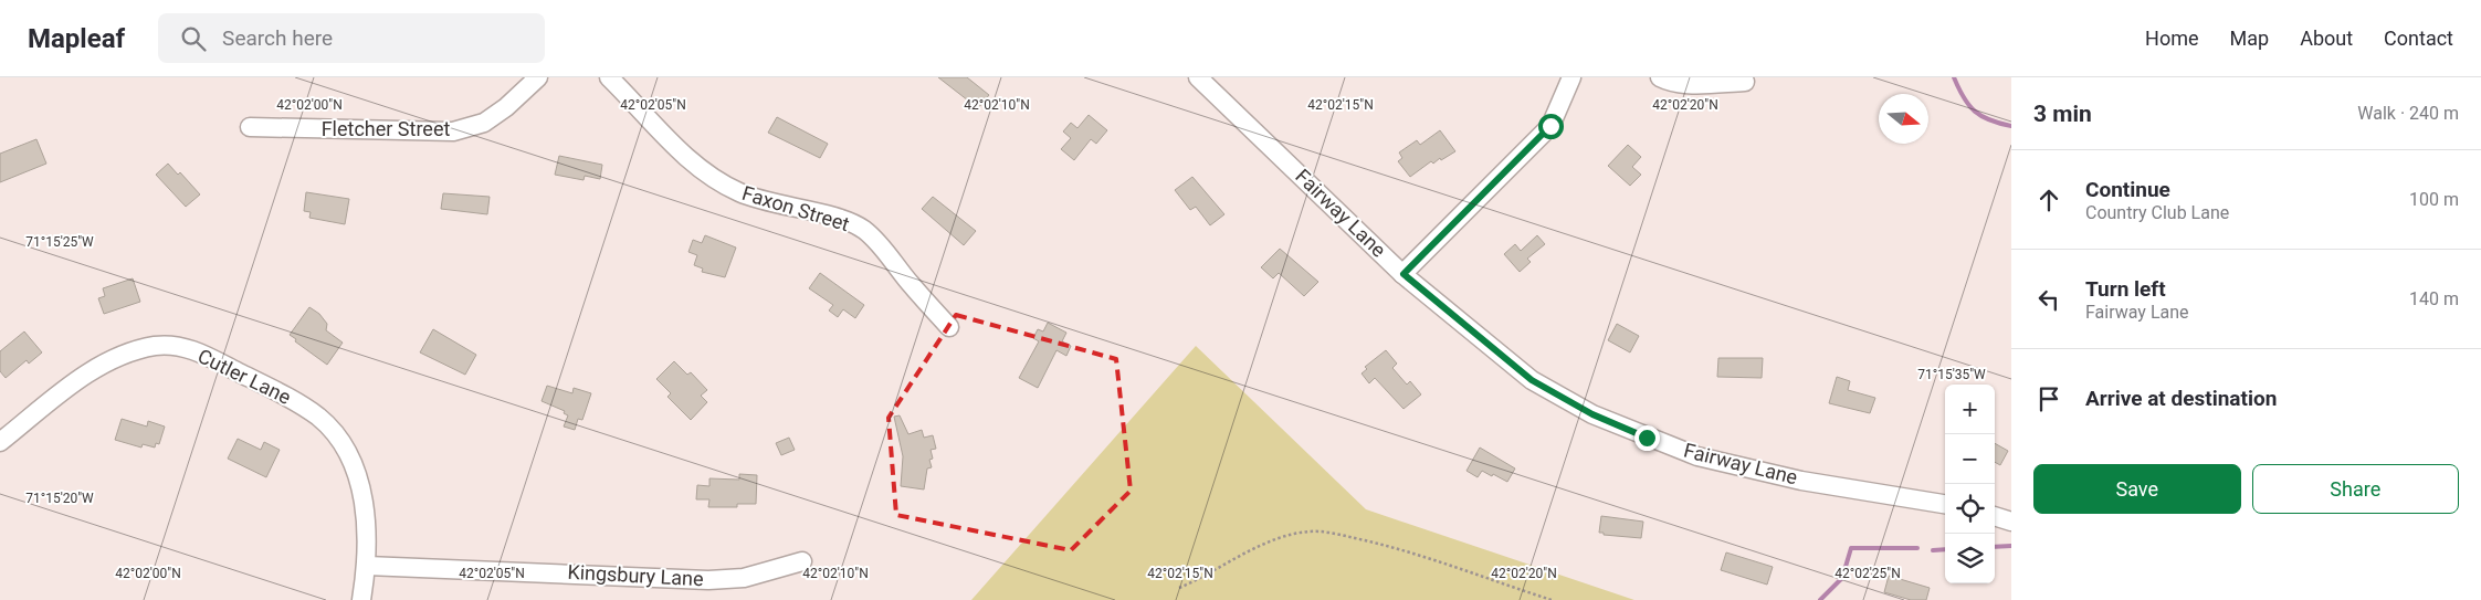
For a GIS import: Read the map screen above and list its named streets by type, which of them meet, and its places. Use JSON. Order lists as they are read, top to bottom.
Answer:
{
  "streets": {
    "street": [
      "Fletcher Street",
      "Faxon Street",
      "Fairway Lane",
      "Cutler Lane",
      "Kingsbury Lane"
    ]
  },
  "crossings": [
    ["Cutler Lane", "Kingsbury Lane"]
  ],
  "north": "right",
  "page": {
    "header": "Mapleaf",
    "search": "Search here",
    "nav": [
      "Home",
      "Map",
      "About",
      "Contact"
    ],
    "heading": ["3 min", "Walk · 240 m"],
    "list": [
      ["Continue", "Country Club Lane", "100 m"],
      ["Turn left", "Fairway Lane", "140 m"],
      "Arrive at destination"
    ],
    "map_buttons": ["+", "−"],
    "buttons": ["Save", "Share"]
  },
  "coordinates": [
    "42°02'00\"N",
    "42°02'05\"N",
    "42°02'10\"N",
    "42°02'15\"N",
    "42°02'20\"N",
    "71°15'25\"W",
    "71°15'35\"W",
    "71°15'20\"W",
    "42°02'25\"N"
  ]
}
